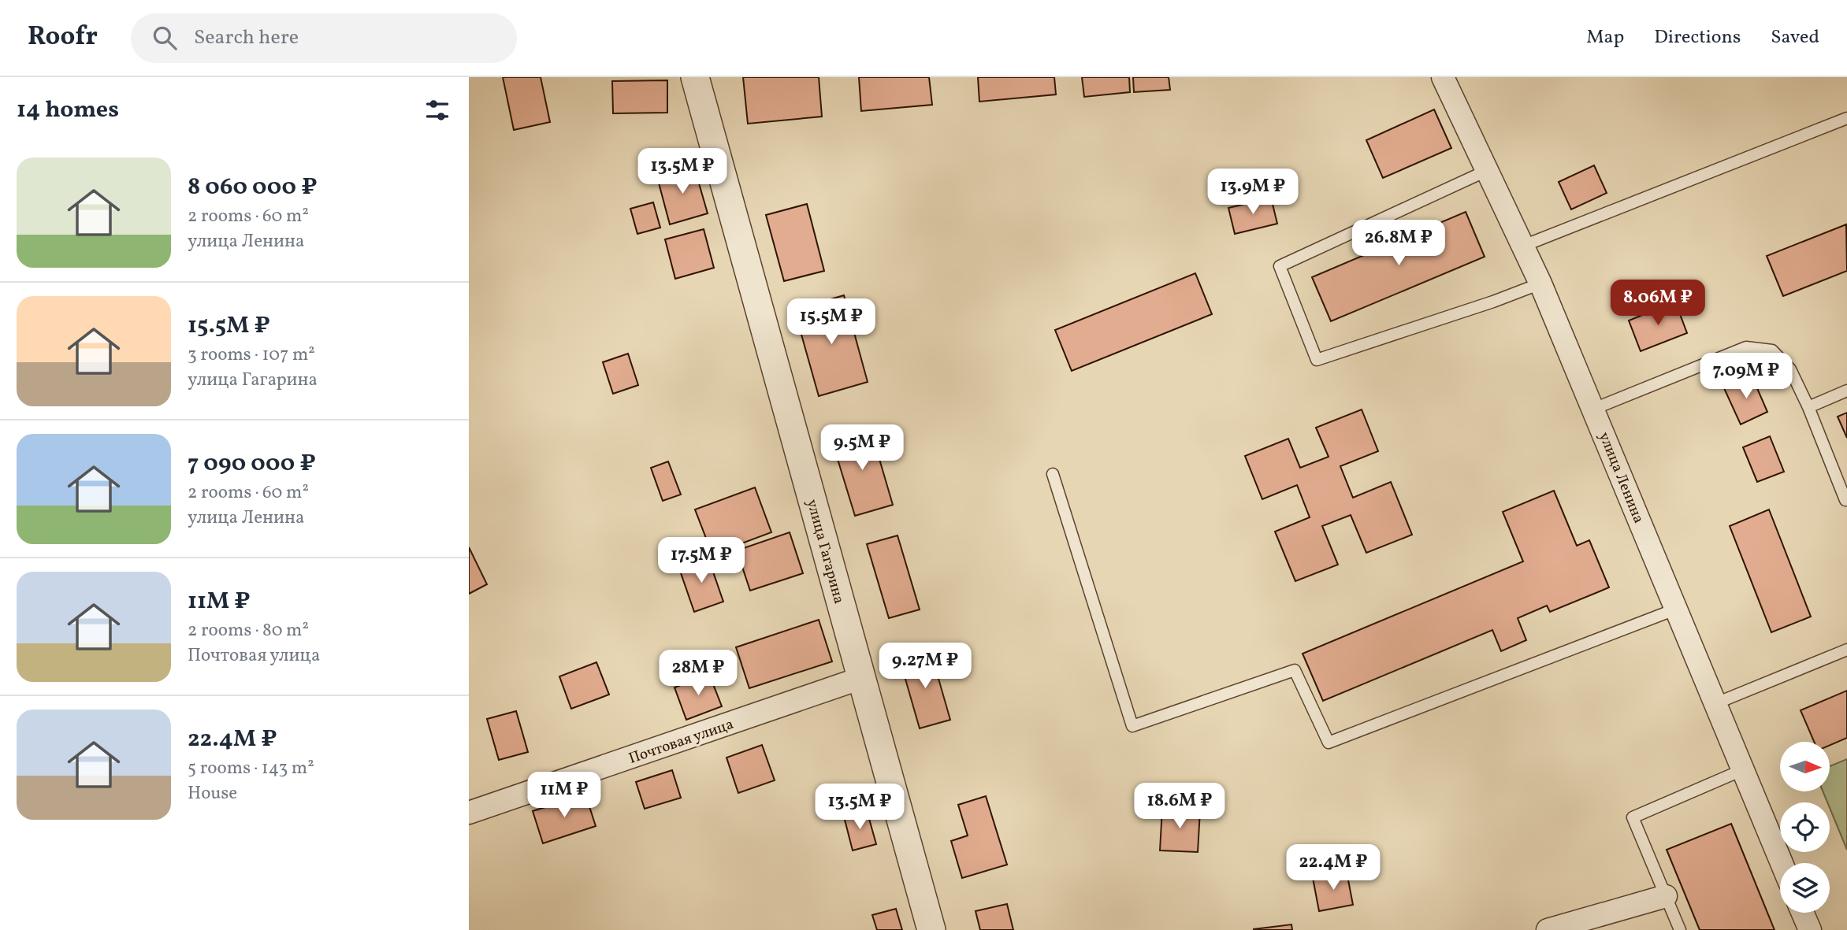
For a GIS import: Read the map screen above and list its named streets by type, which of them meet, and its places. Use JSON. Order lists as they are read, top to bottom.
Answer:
{
  "streets": {
    "street": ["улица Ленина", "улица Гагарина", "Почтовая улица"]
  },
  "crossings": [
    ["улица Гагарина", "Почтовая улица"]
  ],
  "north": "right",
  "page": {
    "header": "Roofr",
    "search": "Search here",
    "nav": ["Map", "Directions", "Saved"],
    "heading": "14 homes",
    "list": [
      {
        "name": "8 060 000 ₽",
        "note": "2 rooms · 60 m² · улица Ленина"
      },
      {
        "name": "15.5M ₽",
        "note": "3 rooms · 107 m² · улица Гагарина"
      },
      {
        "name": "7 090 000 ₽",
        "note": "2 rooms · 60 m² · улица Ленина"
      },
      {
        "name": "11M ₽",
        "note": "2 rooms · 80 m² · Почтовая улица"
      },
      {
        "name": "22.4M ₽",
        "note": "5 rooms · 143 m² · House"
      }
    ],
    "price": [
      "13.5M ₽",
      "13.9M ₽",
      "26.8M ₽",
      "8.06M ₽",
      "15.5M ₽",
      "7.09M ₽",
      "9.5M ₽",
      "17.5M ₽",
      "9.27M ₽",
      "28M ₽",
      "11M ₽",
      "18.6M ₽",
      "13.5M ₽",
      "22.4M ₽"
    ]
  }
}
